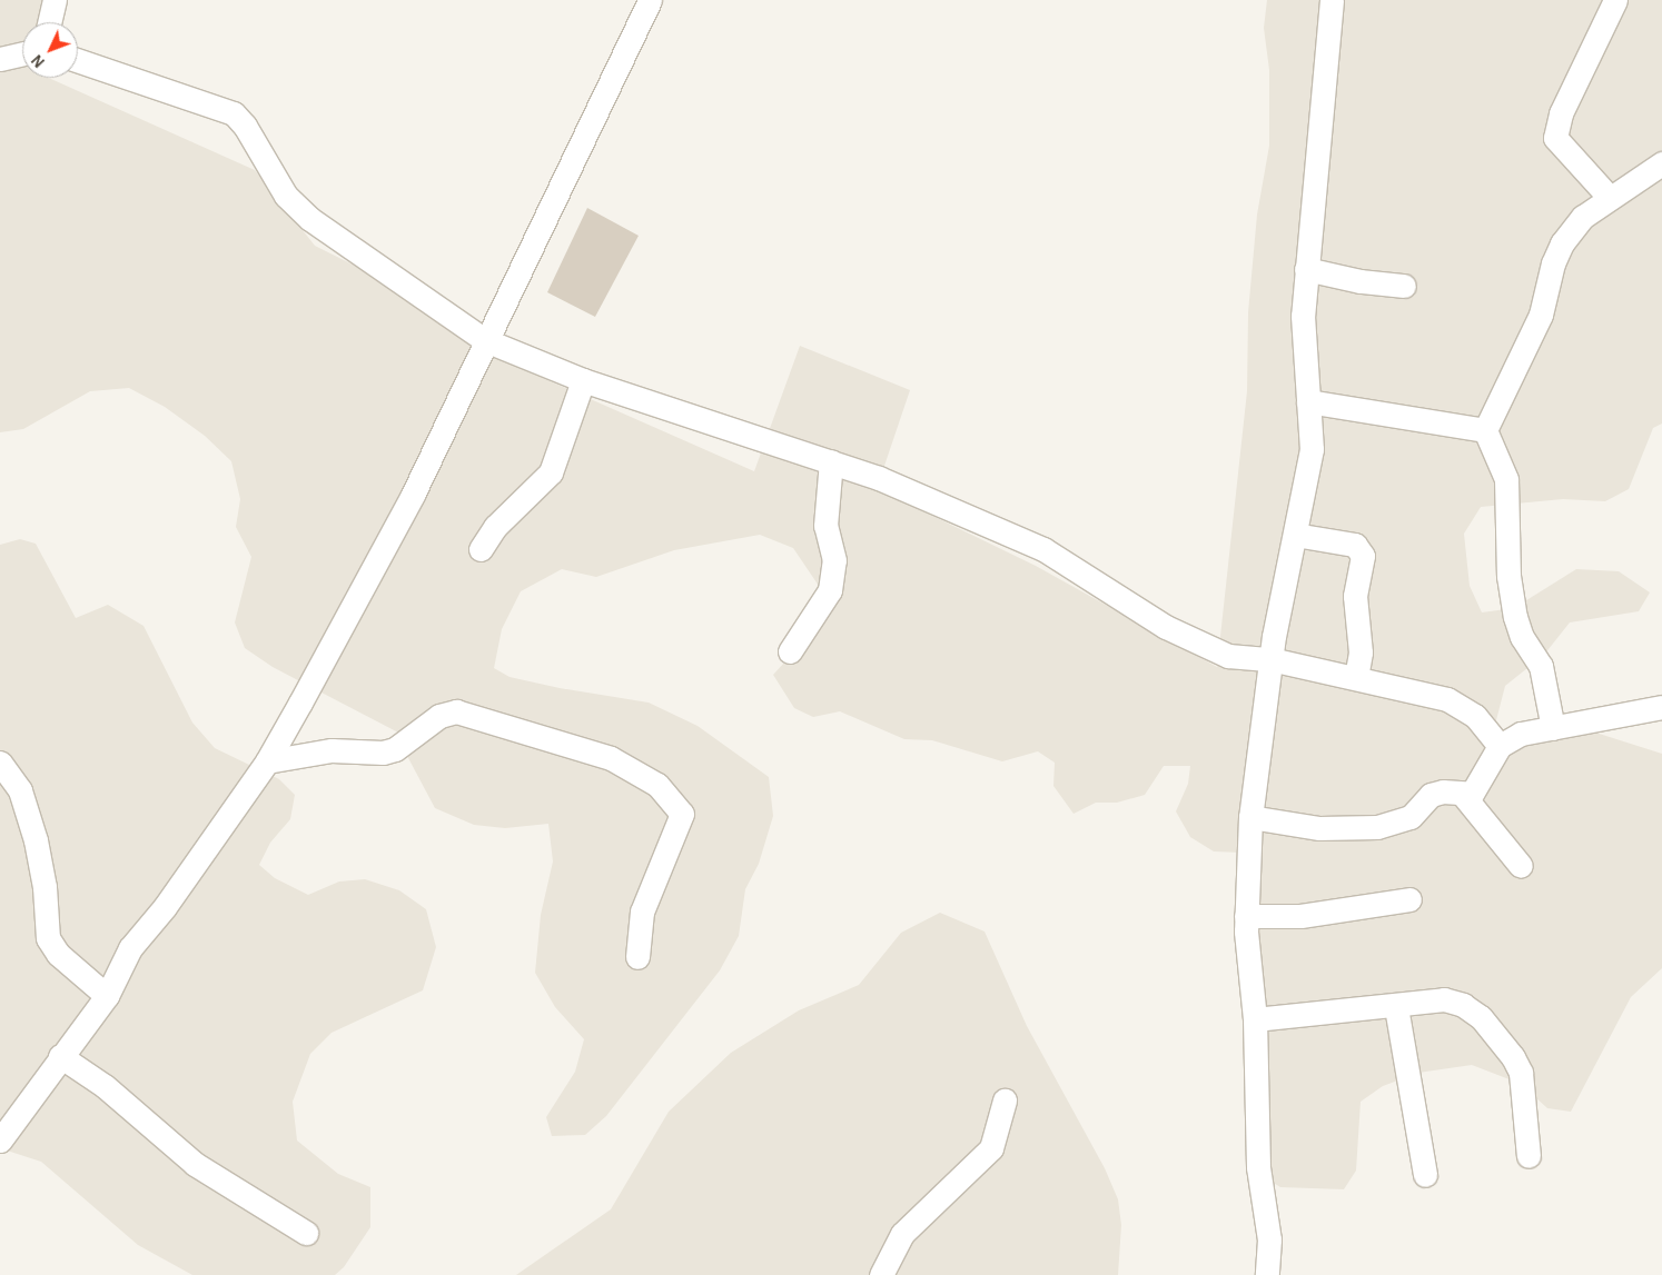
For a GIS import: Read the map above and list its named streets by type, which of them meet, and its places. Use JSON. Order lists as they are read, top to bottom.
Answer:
{
  "north": "bottom left"
}
